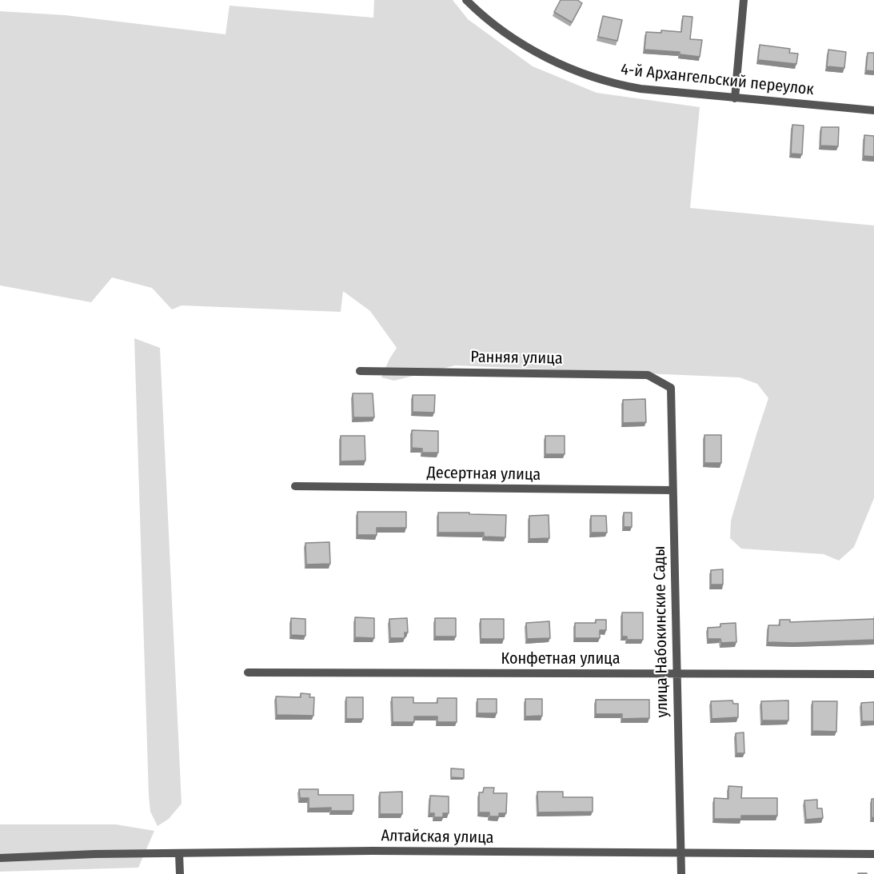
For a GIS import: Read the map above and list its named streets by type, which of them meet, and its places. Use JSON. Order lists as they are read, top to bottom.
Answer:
{
  "streets": {
    "street": [
      "4-й Архангельский переулок",
      "Ранняя улица",
      "Десертная улица",
      "улица Набокинские Сады",
      "Конфетная улица",
      "Алтайская улица"
    ]
  },
  "crossings": [
    ["Ранняя улица", "улица Набокинские Сады"],
    ["Десертная улица", "улица Набокинские Сады"],
    ["улица Набокинские Сады", "Конфетная улица"],
    ["улица Набокинские Сады", "Алтайская улица"]
  ]
}
